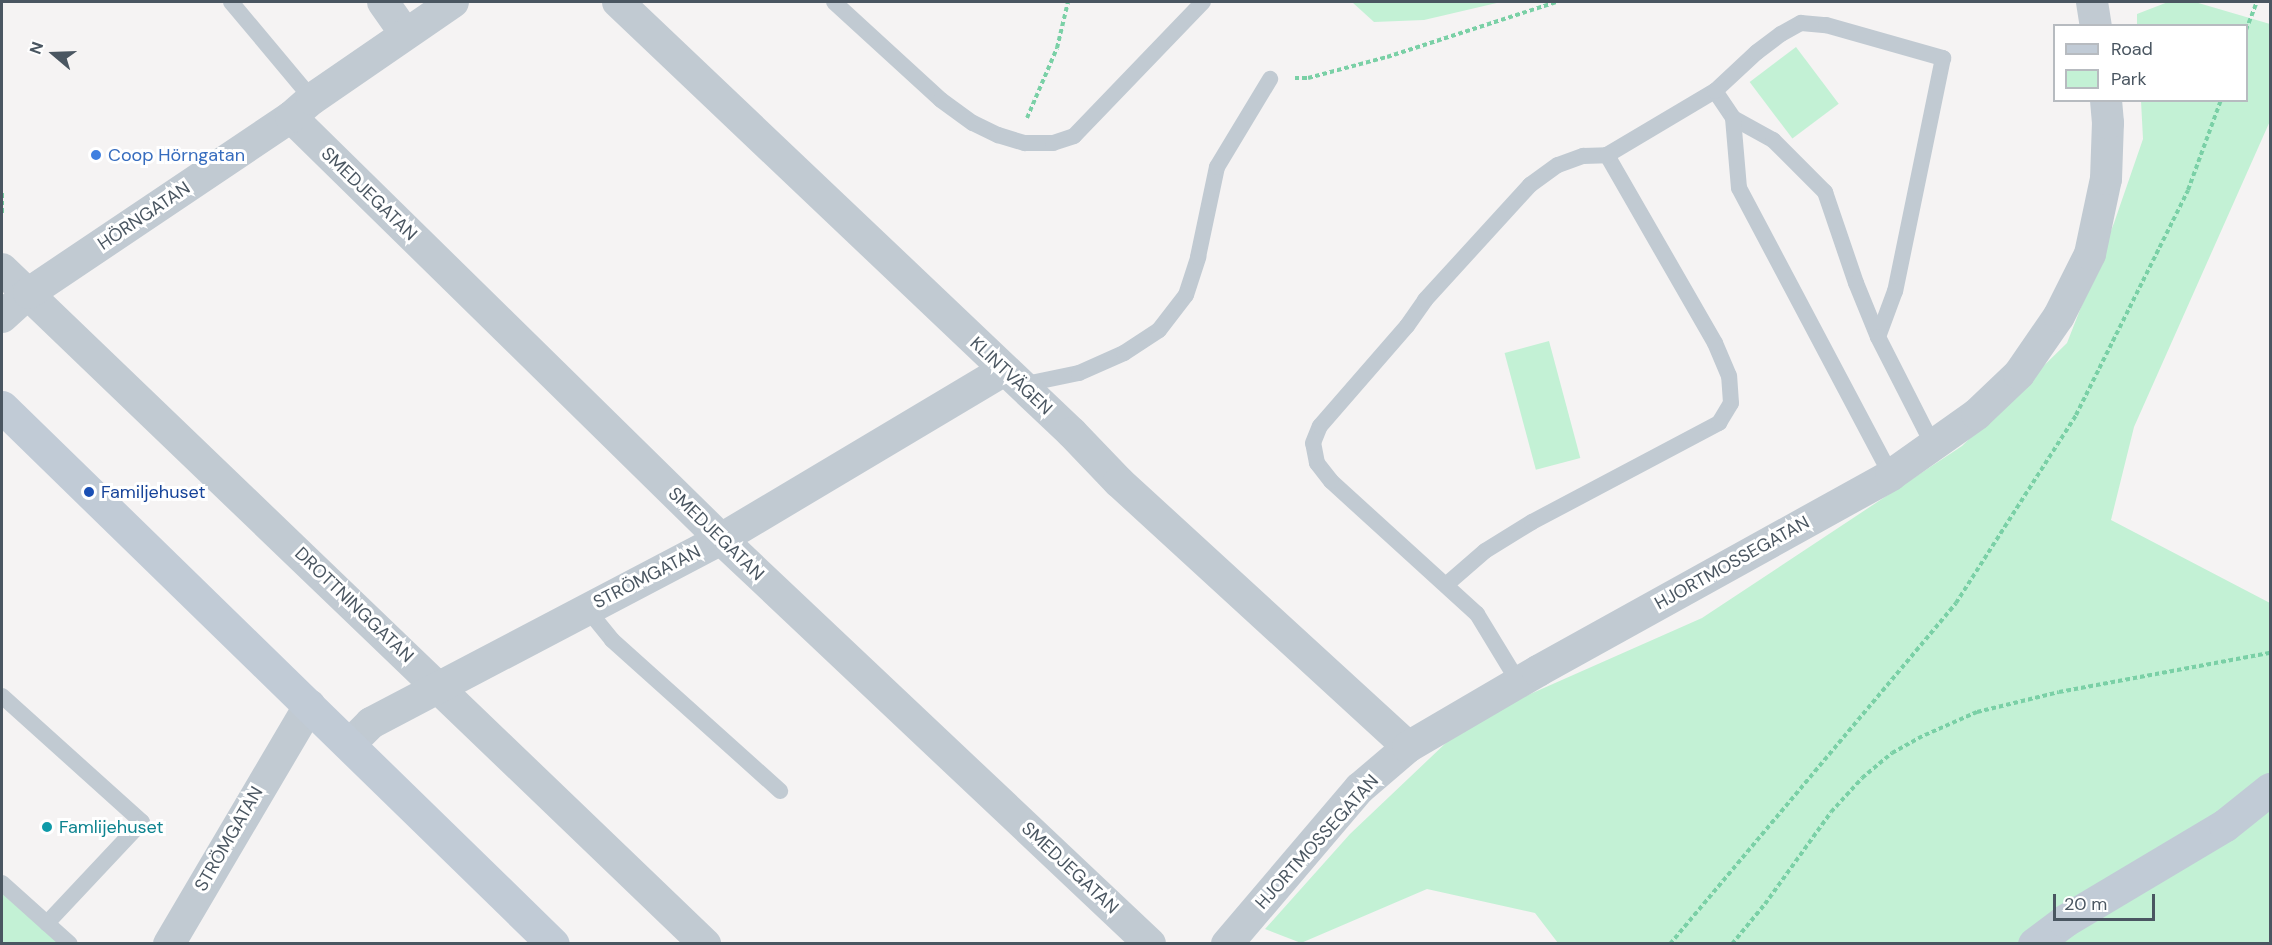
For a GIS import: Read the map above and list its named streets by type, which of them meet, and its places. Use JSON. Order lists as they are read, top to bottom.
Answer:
{
  "streets": {
    "street": [
      "SMEDJEGATAN",
      "HÖRNGATAN",
      "KLINTVÄGEN",
      "HJORTMOSSEGATAN",
      "STRÖMGATAN",
      "DROTTNINGGATAN"
    ]
  },
  "crossings": [
    ["SMEDJEGATAN", "HÖRNGATAN"],
    ["SMEDJEGATAN", "STRÖMGATAN"],
    ["HÖRNGATAN", "DROTTNINGGATAN"],
    ["KLINTVÄGEN", "HJORTMOSSEGATAN"],
    ["KLINTVÄGEN", "STRÖMGATAN"],
    ["STRÖMGATAN", "DROTTNINGGATAN"]
  ],
  "places": ["Coop Hörngatan", "Familjehuset", "Famlijehuset"],
  "legend": ["Road", "Park"],
  "scale_bar": "20 m",
  "north": "left"
}
